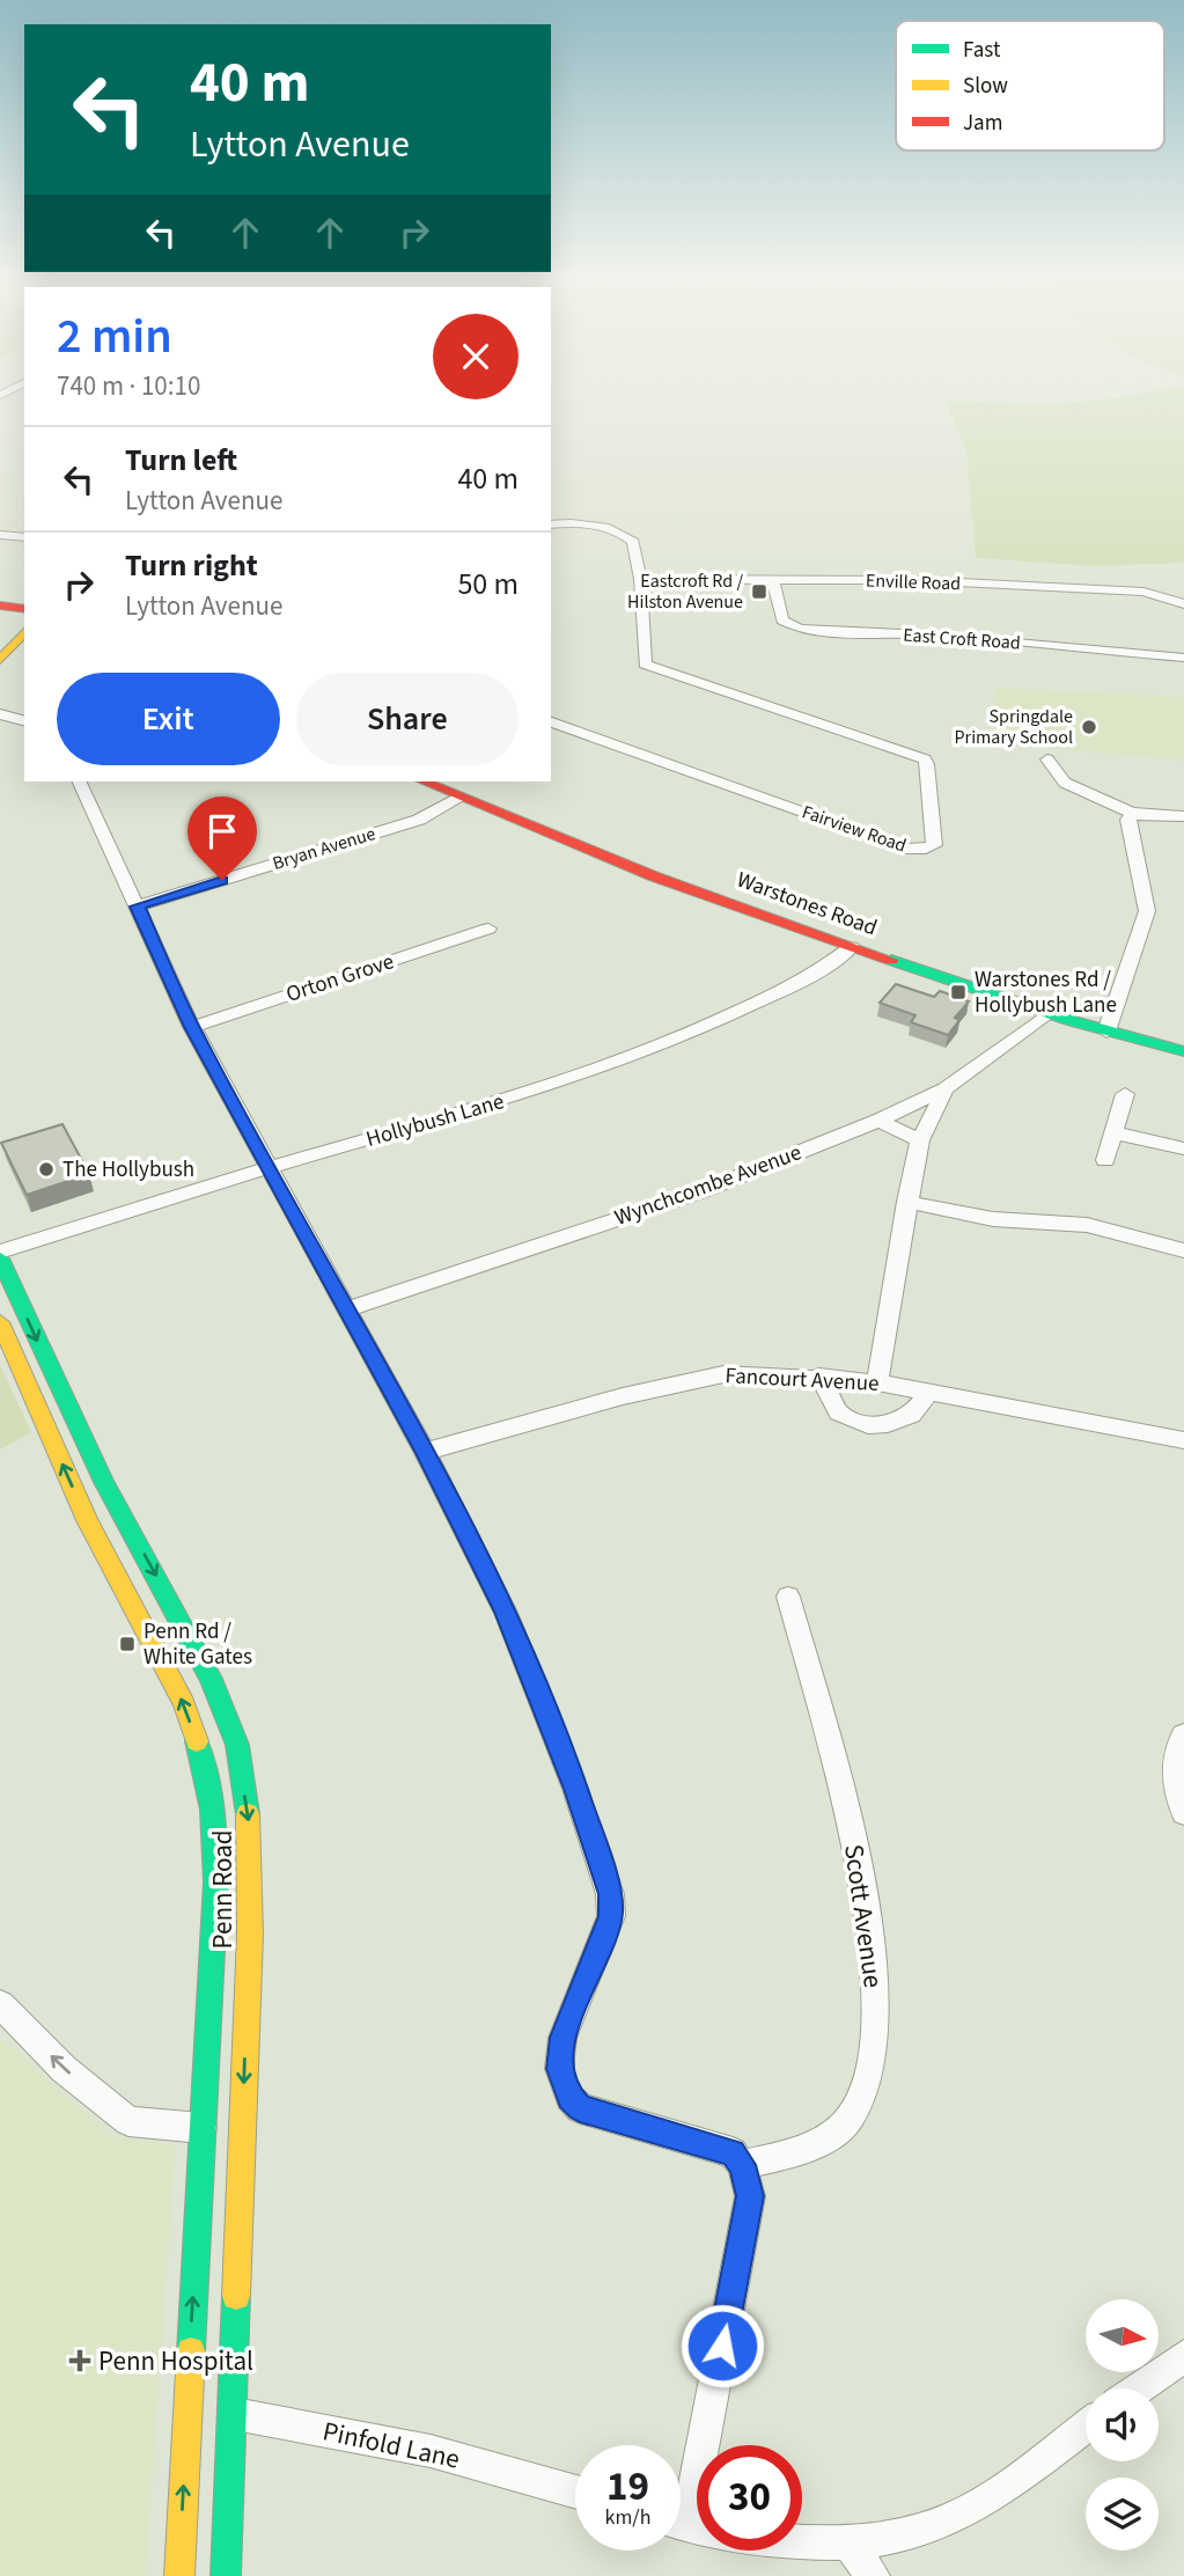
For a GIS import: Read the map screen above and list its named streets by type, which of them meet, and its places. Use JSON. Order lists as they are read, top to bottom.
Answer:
{
  "streets": {
    "main road": ["Warstones Road", "Penn Road"],
    "street": [
      "Enville Road",
      "East Croft Road",
      "Fairview Road",
      "Bryan Avenue",
      "Orton Grove",
      "Hollybush Lane",
      "Wynchcombe Avenue",
      "Fancourt Avenue",
      "Scott Avenue",
      "Pinfold Lane"
    ]
  },
  "crossings": [
    ["Enville Road", "East Croft Road"],
    ["Enville Road", "Fairview Road"],
    ["Bryan Avenue", "Warstones Road"],
    ["Warstones Road", "Hollybush Lane"],
    ["Warstones Road", "Wynchcombe Avenue"],
    ["Penn Road", "Pinfold Lane"]
  ],
  "places": {
    "transit": ["Eastcroft Rd / Hilston Avenue", "Warstones Rd / Hollybush Lane", "Penn Rd / White Gates"],
    "other": ["Springdale Primary School", "The Hollybush"],
    "health": ["Penn Hospital"]
  },
  "legend": ["Fast", "Slow", "Jam"],
  "north": "right",
  "page": {
    "turn": ["40 m", "Lytton Avenue"],
    "heading": ["2 min", "740 m · 10:10"],
    "list": [
      {
        "name": "Turn left",
        "note": "Lytton Avenue",
        "value": "40 m"
      },
      {
        "name": "Turn right",
        "note": "Lytton Avenue",
        "value": "50 m"
      }
    ],
    "buttons": ["Exit", "Share"],
    "speed": "19 km/h",
    "limit": "30"
  }
}
